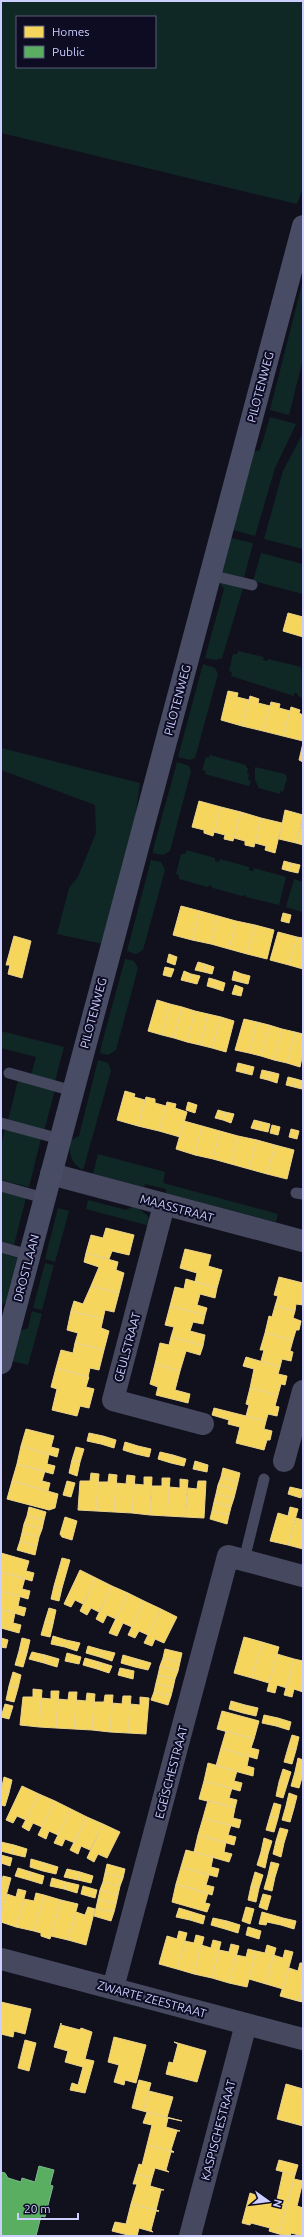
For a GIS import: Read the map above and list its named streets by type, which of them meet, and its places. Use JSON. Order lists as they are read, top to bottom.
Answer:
{
  "streets": {
    "street": [
      "PILOTENWEG",
      "MAASSTRAAT",
      "DROSTLAAN",
      "GEULSTRAAT",
      "EGEÏSCHESTRAAT",
      "ZWARTE ZEESTRAAT",
      "KASPISCHESTRAAT"
    ]
  },
  "crossings": [
    ["PILOTENWEG", "MAASSTRAAT"],
    ["PILOTENWEG", "DROSTLAAN"],
    ["MAASSTRAAT", "DROSTLAAN"],
    ["MAASSTRAAT", "GEULSTRAAT"],
    ["EGEÏSCHESTRAAT", "ZWARTE ZEESTRAAT"],
    ["ZWARTE ZEESTRAAT", "KASPISCHESTRAAT"]
  ],
  "legend": ["Homes", "Public"],
  "scale_bar": "20 m",
  "north": "right"
}
